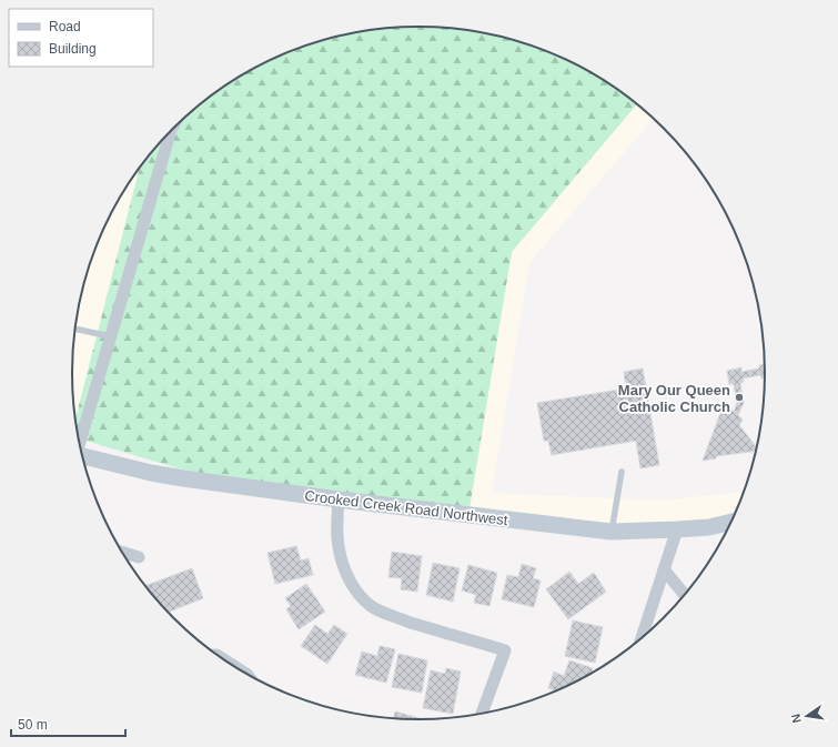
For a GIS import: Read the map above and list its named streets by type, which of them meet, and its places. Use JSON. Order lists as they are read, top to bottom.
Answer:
{
  "streets": {
    "street": ["Crooked Creek Road Northwest"]
  },
  "places": ["Mary Our Queen Catholic Church"],
  "legend": ["Road", "Building"],
  "scale_bar": "50 m",
  "north": "left"
}
